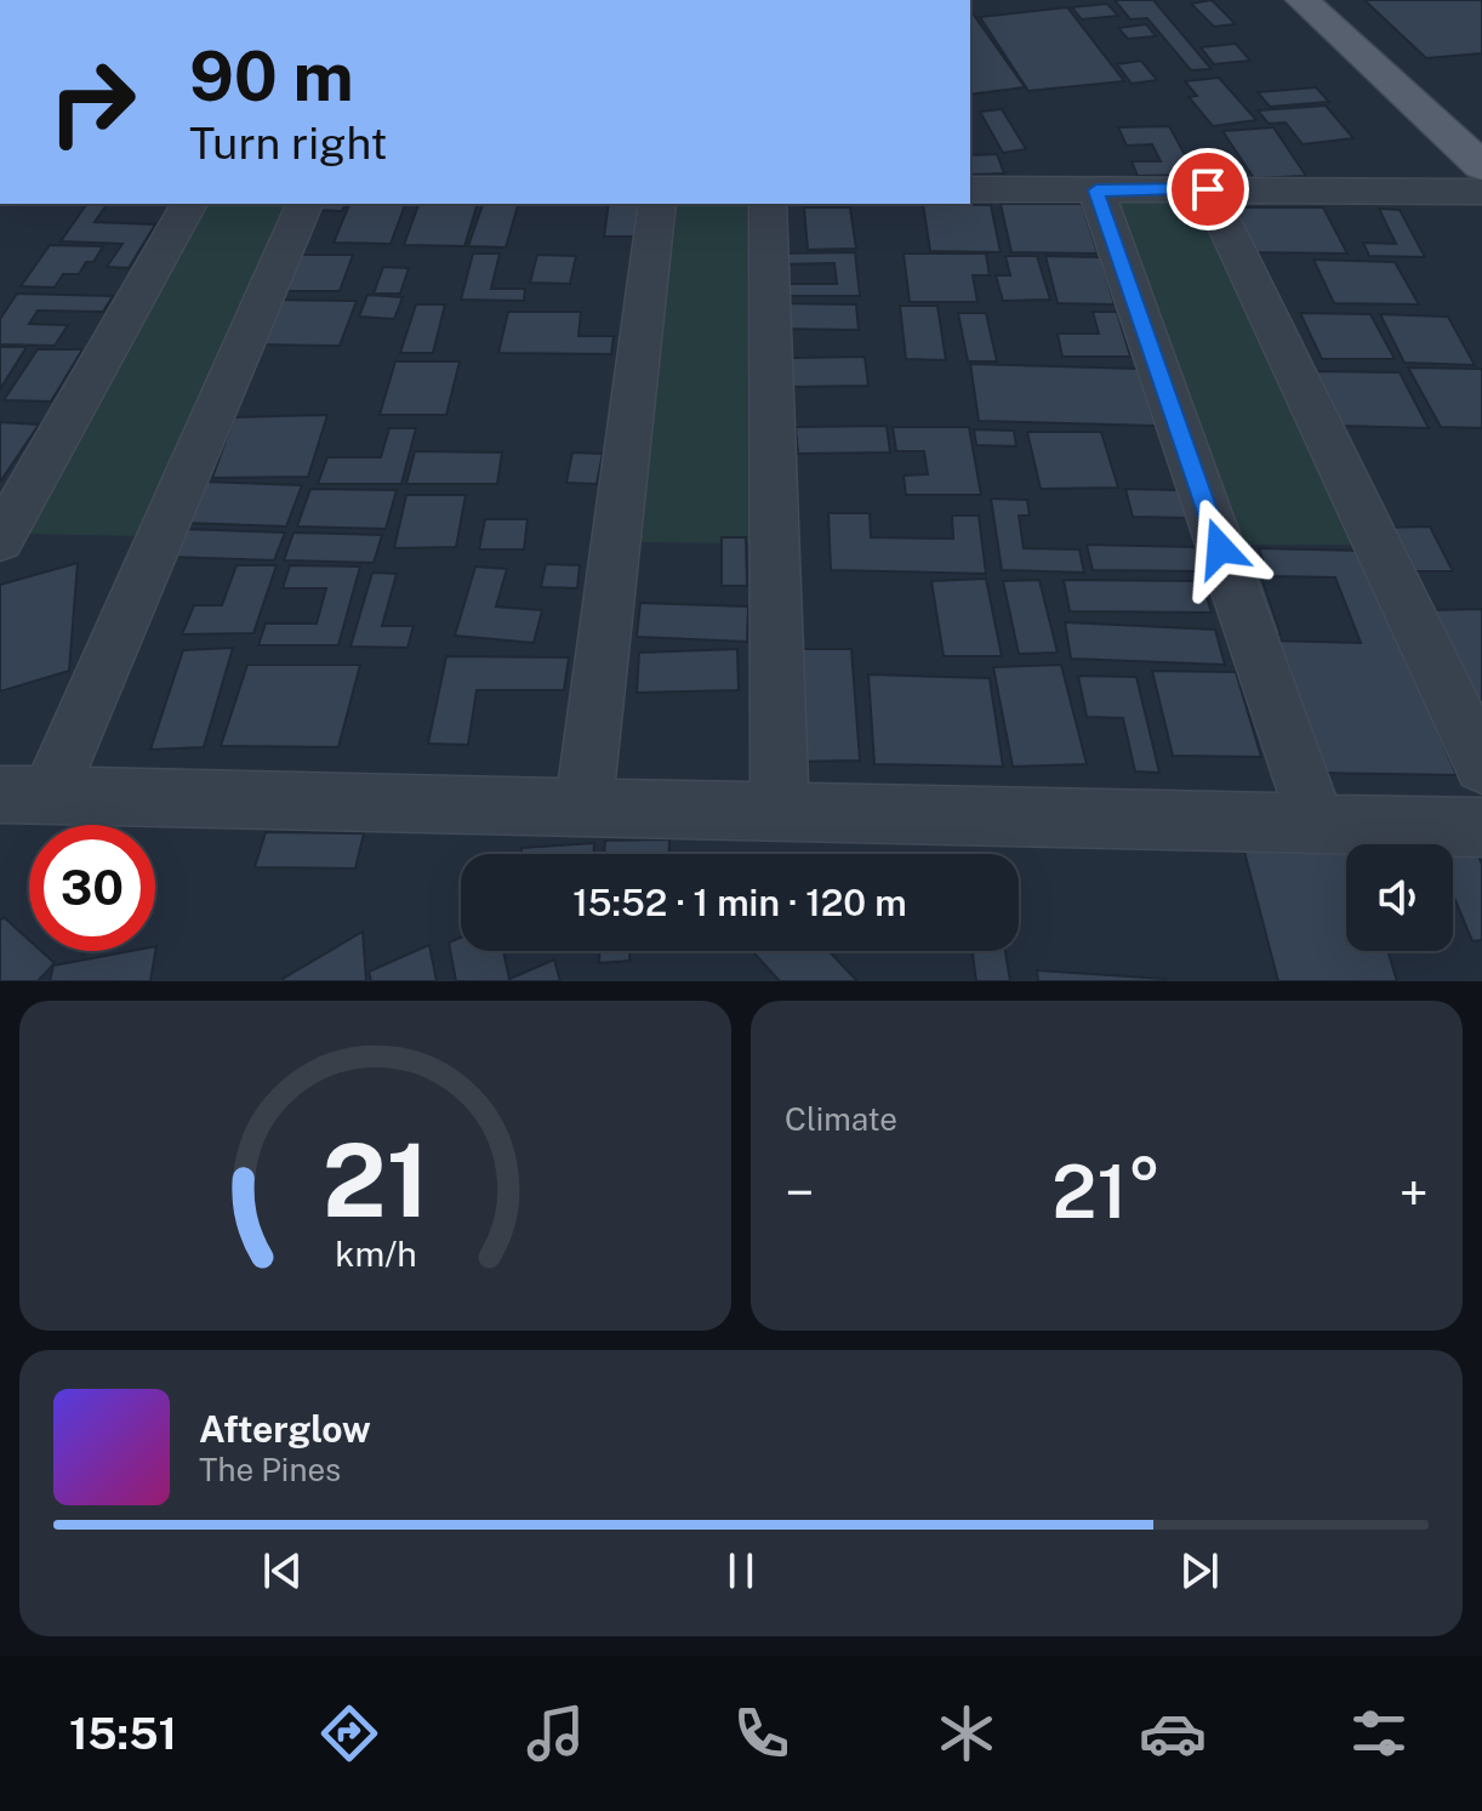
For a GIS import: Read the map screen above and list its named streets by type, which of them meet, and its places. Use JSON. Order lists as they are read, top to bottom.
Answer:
{
  "page": {
    "turn": ["90 m", "Turn right"],
    "limit": "30",
    "trip": "15:52 · 1 min · 120 m",
    "tile": "Climate",
    "heat": ["−", "21°", "+"],
    "song": ["Afterglow", "The Pines"],
    "tabs": "15:51",
    "gauge": ["21", "km/h"]
  }
}
